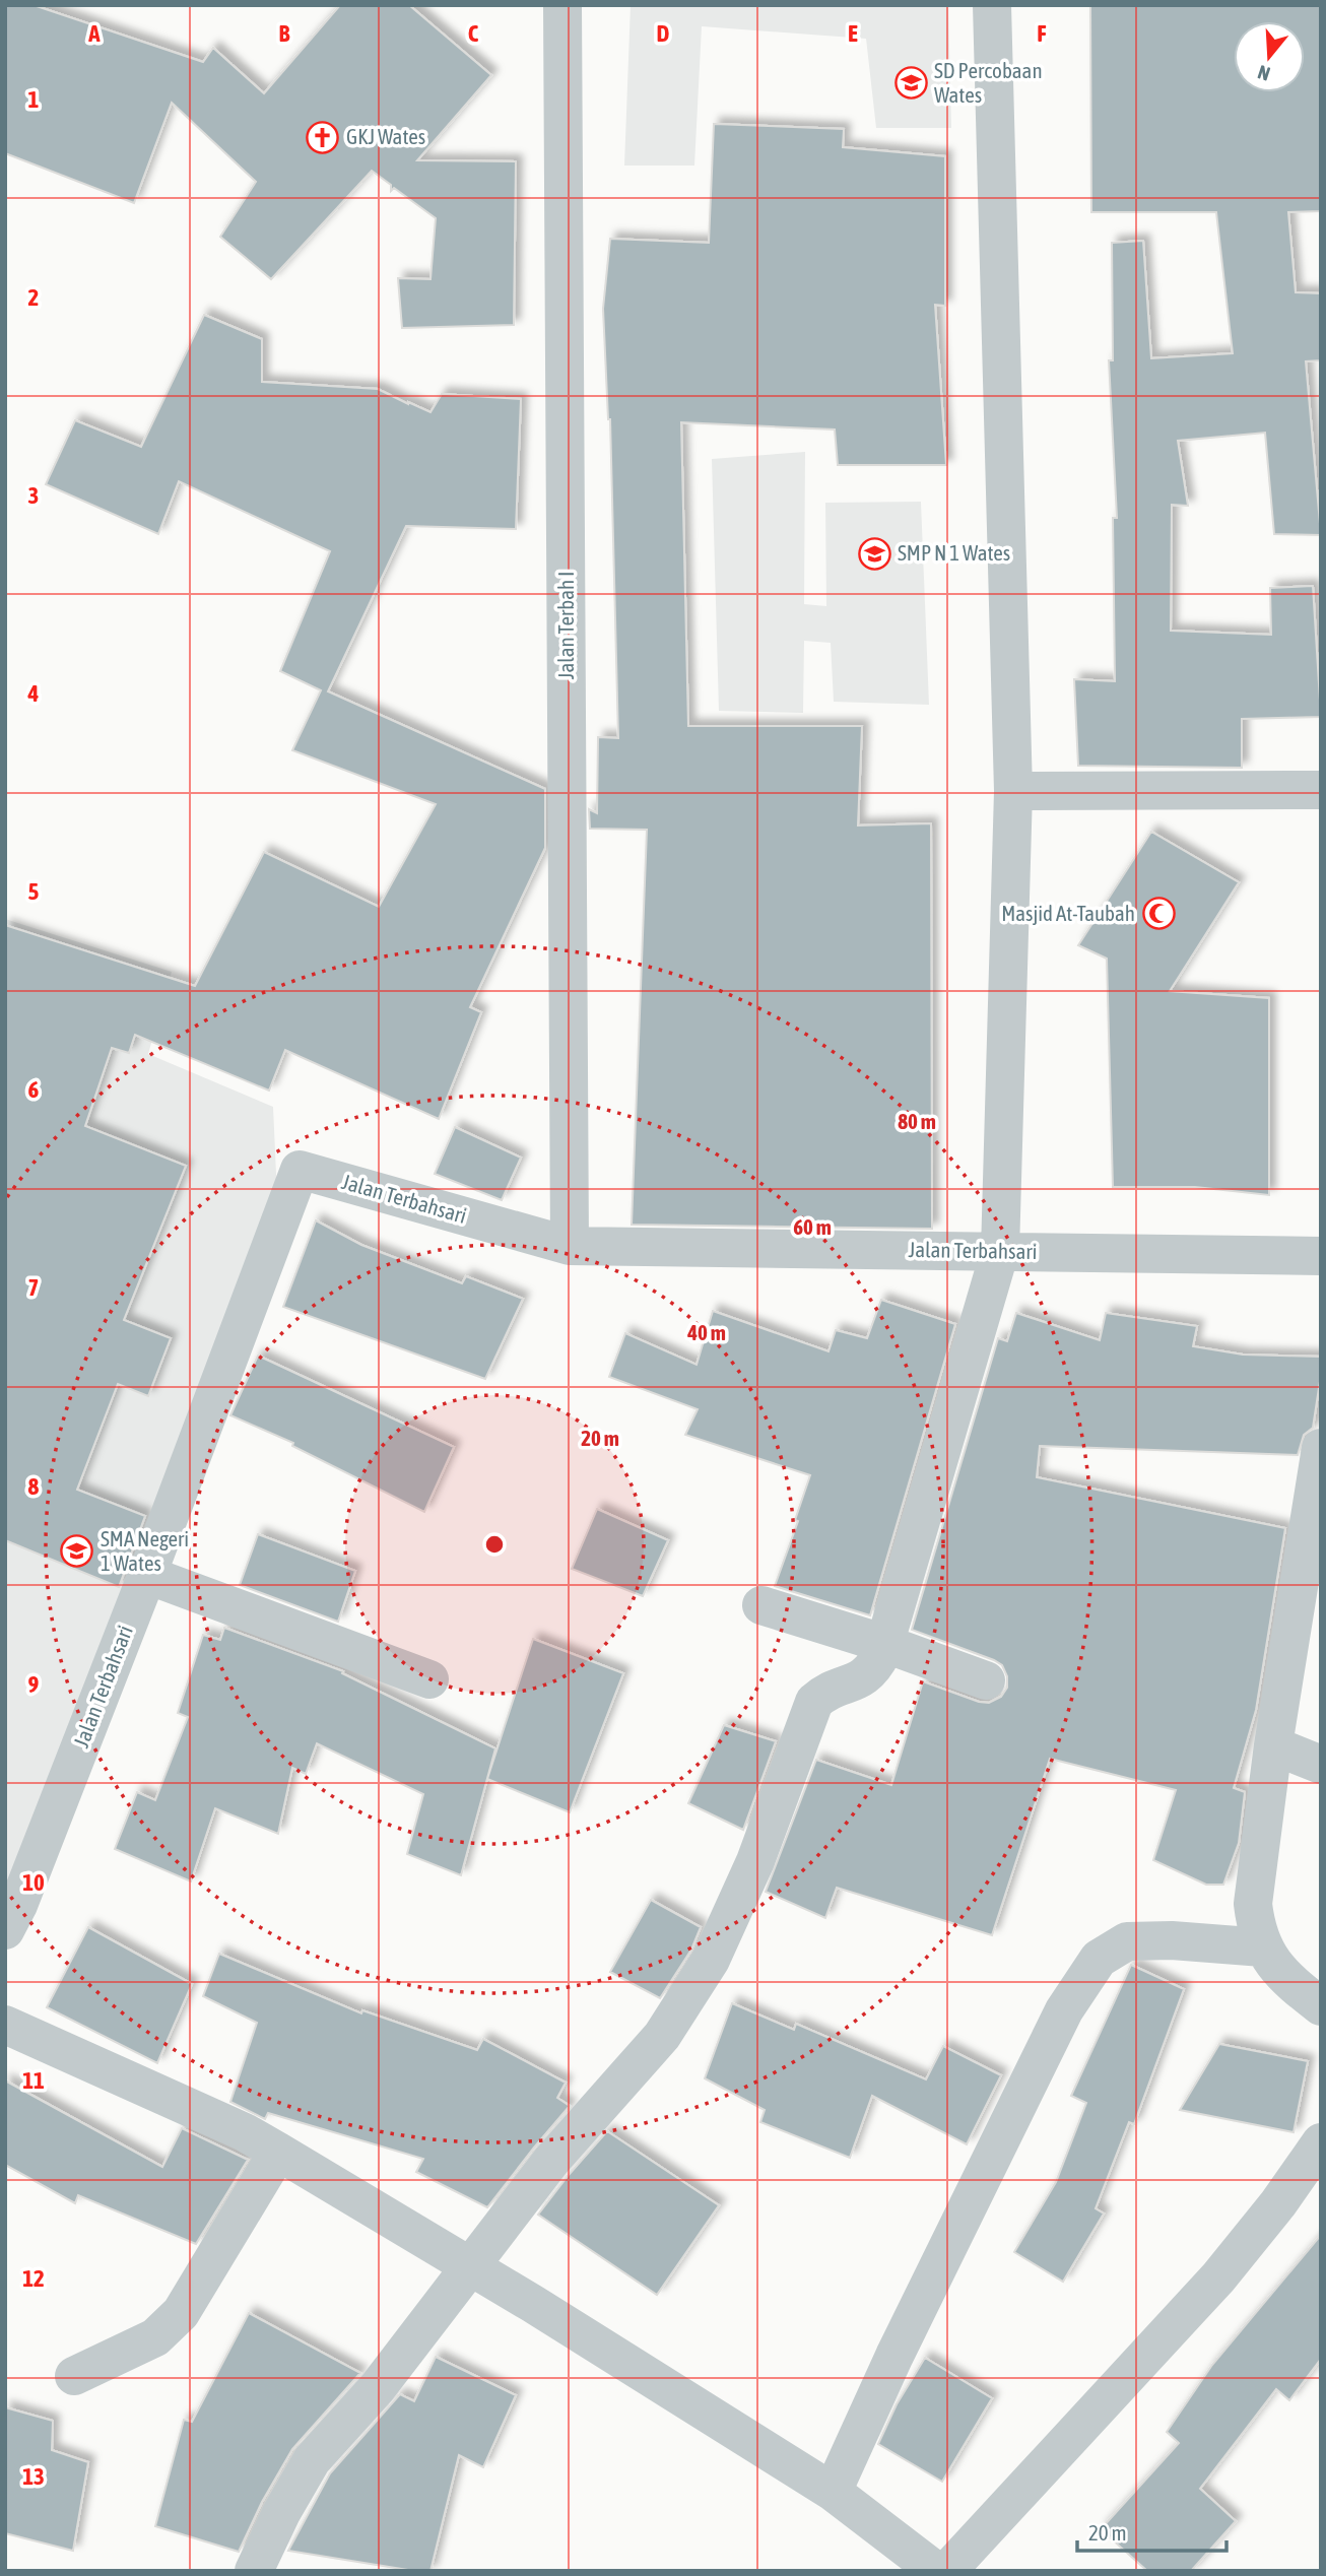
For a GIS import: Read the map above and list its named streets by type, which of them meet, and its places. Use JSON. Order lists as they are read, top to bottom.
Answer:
{
  "streets": {
    "street": ["Jalan Terbah I", "Jalan Terbahsari"]
  },
  "crossings": [
    ["Jalan Terbah I", "Jalan Terbahsari"]
  ],
  "places": {
    "school or university": ["SD Percobaan Wates", "SMP N 1 Wates", "SMA Negeri 1 Wates"],
    "church": ["GKJ Wates"],
    "mosque": ["Masjid At-Taubah"]
  },
  "scale_bar": "20 m",
  "north": "bottom",
  "grid": {
    "columns": [
      "A",
      "B",
      "C",
      "D",
      "E",
      "F"
    ],
    "rows": [
      "1",
      "2",
      "3",
      "4",
      "5",
      "6",
      "7",
      "8",
      "9",
      "10",
      "11",
      "12",
      "13"
    ]
  },
  "rings": [
    "80 m",
    "60 m",
    "40 m",
    "20 m"
  ]
}
